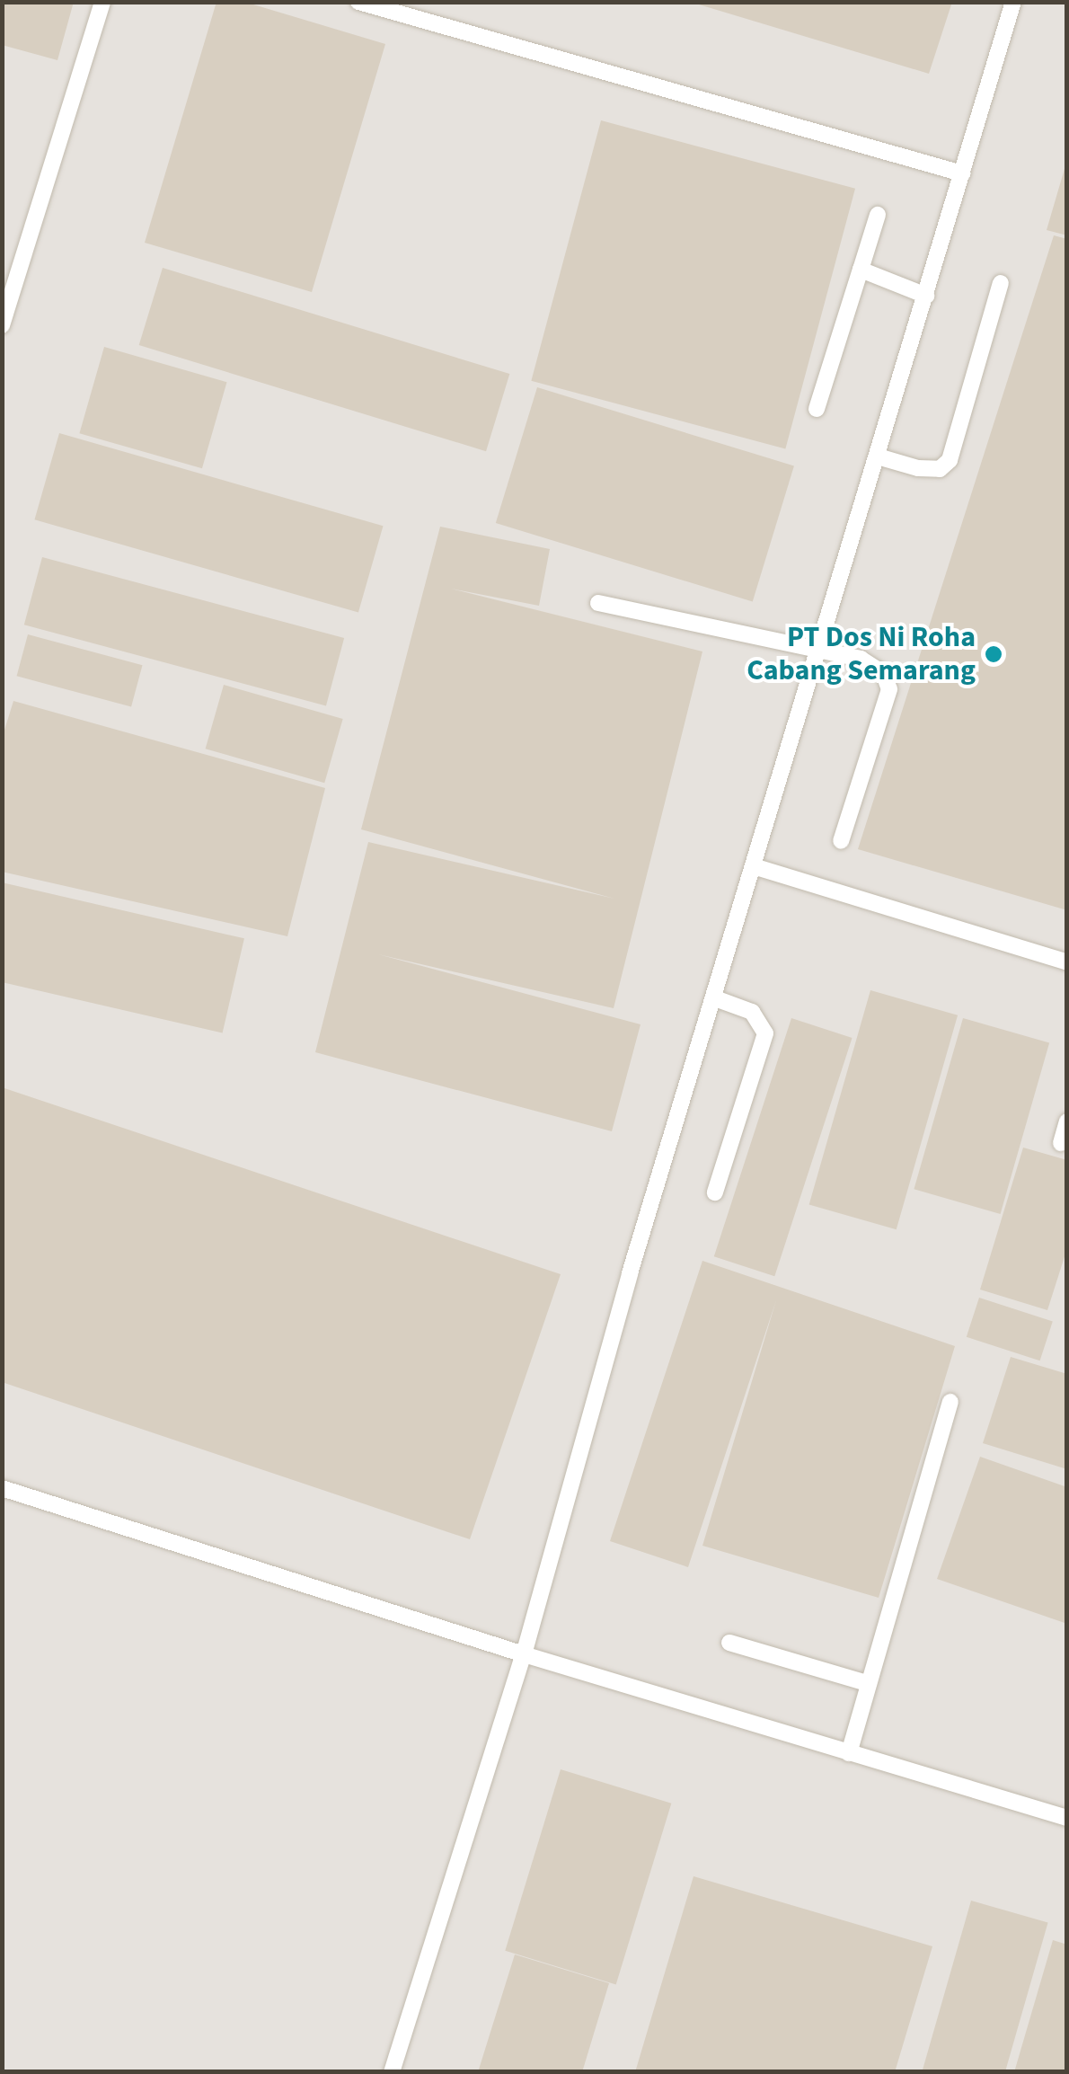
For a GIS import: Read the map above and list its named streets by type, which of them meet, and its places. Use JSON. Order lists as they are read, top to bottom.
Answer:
{
  "places": ["PT Dos Ni Roha Cabang Semarang"]
}
